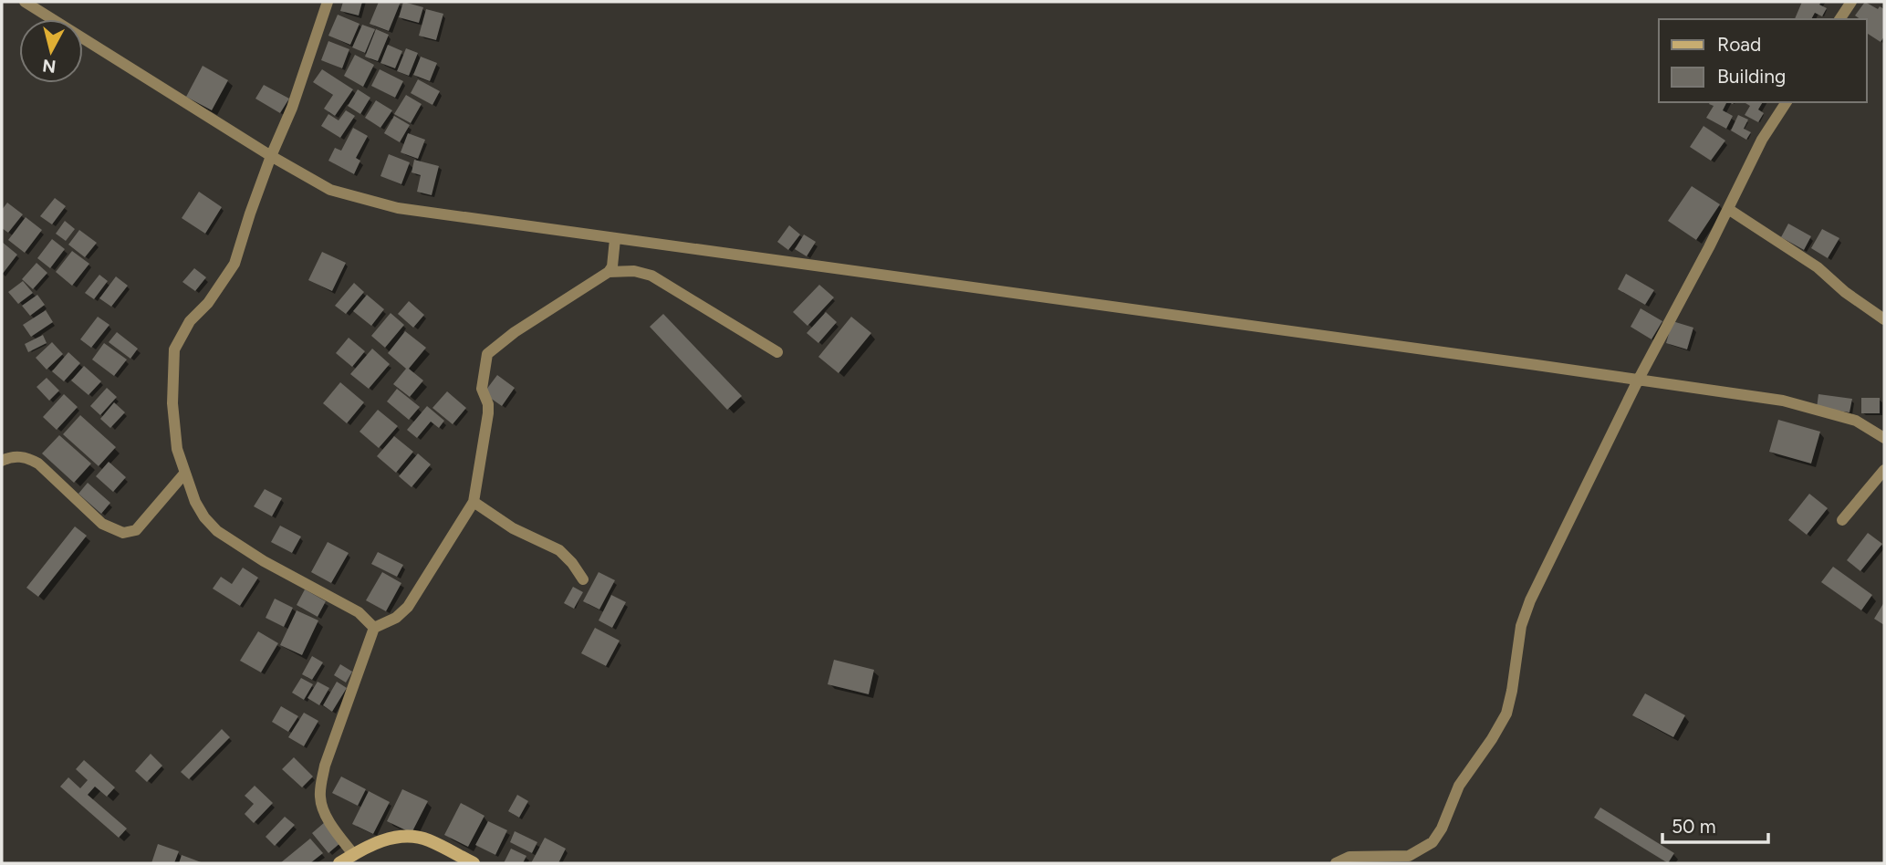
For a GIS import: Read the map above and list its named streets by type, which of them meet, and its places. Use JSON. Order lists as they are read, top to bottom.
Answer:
{
  "legend": ["Road", "Building"],
  "scale_bar": "50 m",
  "north": "bottom"
}
